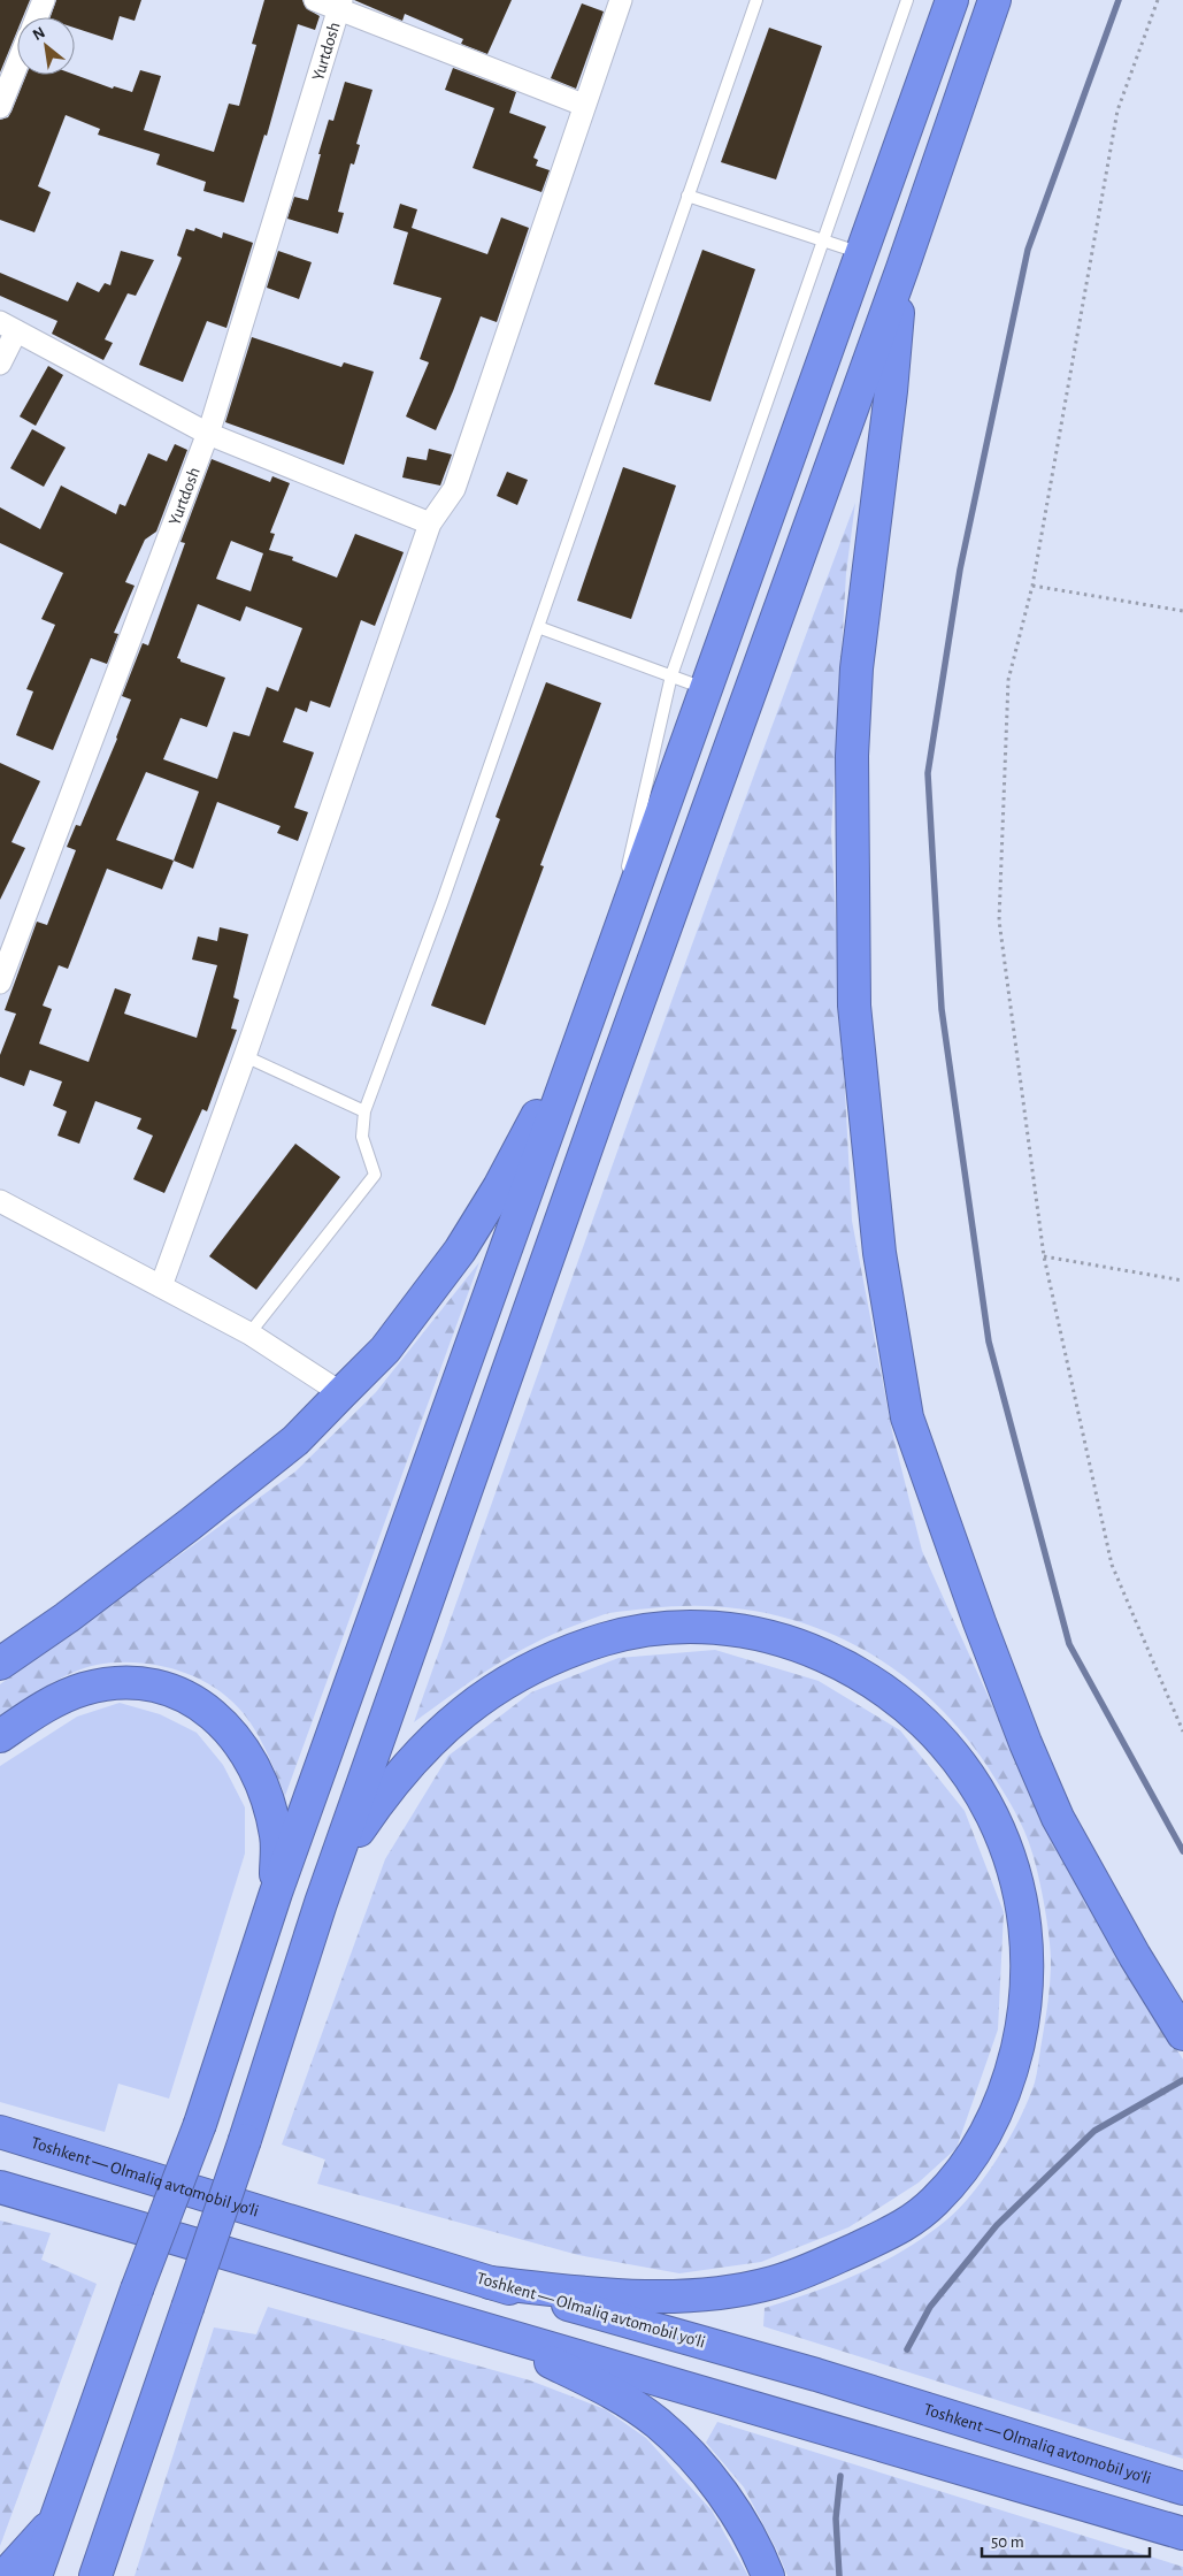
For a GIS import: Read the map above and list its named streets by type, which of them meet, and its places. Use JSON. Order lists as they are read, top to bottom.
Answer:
{
  "streets": {
    "highway": ["Toshkent — Olmaliq avtomobil yo‘li"],
    "street": ["Yurtdosh"]
  },
  "scale_bar": "50 m",
  "north": "top left"
}
